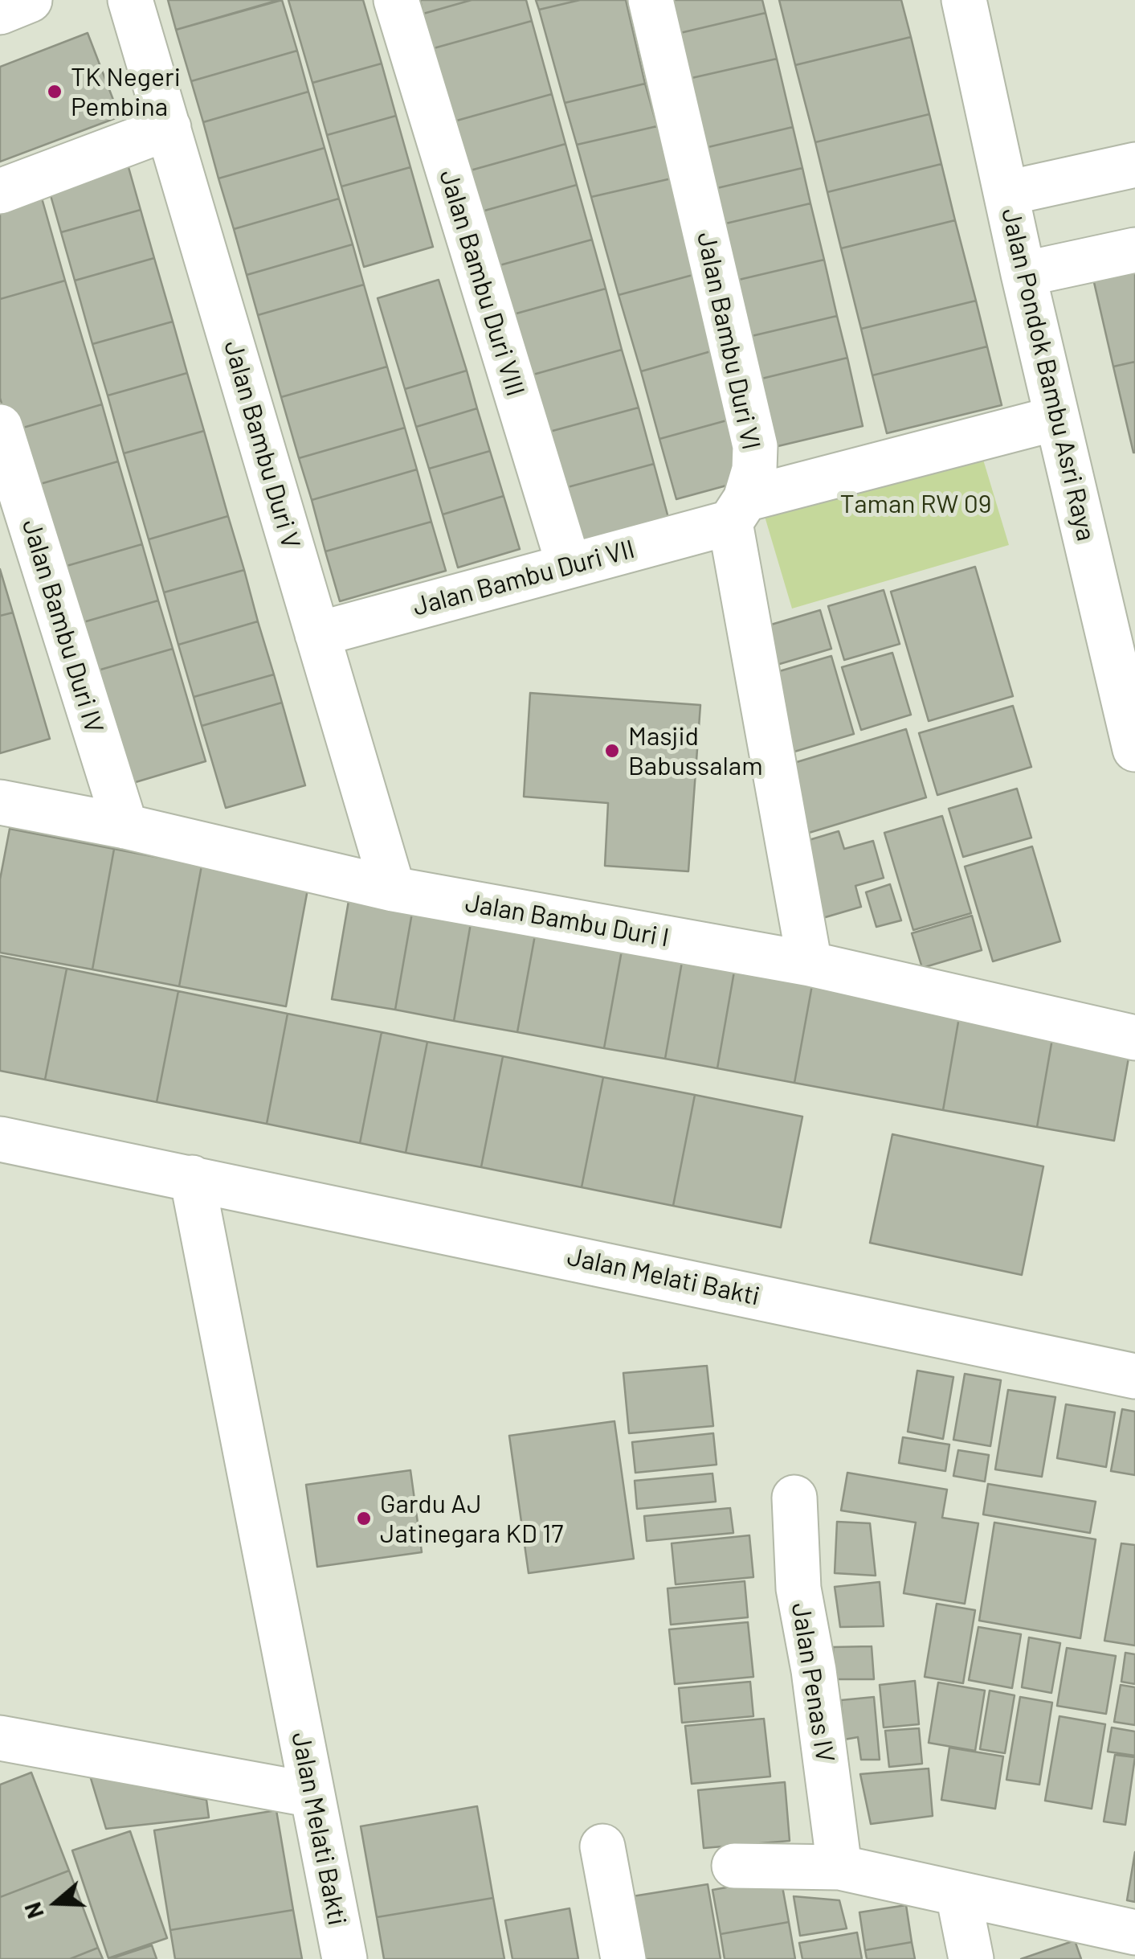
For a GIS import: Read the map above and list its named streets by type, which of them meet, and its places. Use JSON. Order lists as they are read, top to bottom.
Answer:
{
  "streets": {
    "street": [
      "Jalan Bambu Duri VIII",
      "Jalan Bambu Duri VI",
      "Jalan Pondok Bambu Asri Raya",
      "Jalan Bambu Duri V",
      "Jalan Bambu Duri VII",
      "Jalan Bambu Duri IV",
      "Jalan Bambu Duri I",
      "Jalan Melati Bakti",
      "Jalan Penas IV"
    ]
  },
  "crossings": [
    ["Jalan Bambu Duri VIII", "Jalan Bambu Duri VII"],
    ["Jalan Bambu Duri VI", "Jalan Bambu Duri VII"],
    ["Jalan Bambu Duri VI", "Jalan Bambu Duri I"],
    ["Jalan Pondok Bambu Asri Raya", "Jalan Bambu Duri VII"],
    ["Jalan Bambu Duri V", "Jalan Bambu Duri VII"],
    ["Jalan Bambu Duri V", "Jalan Bambu Duri I"],
    ["Jalan Bambu Duri IV", "Jalan Bambu Duri I"]
  ],
  "parks": ["Taman RW 09"],
  "places": ["TK Negeri Pembina", "Masjid Babussalam", "Gardu AJ Jatinegara KD 17"],
  "north": "left"
}
